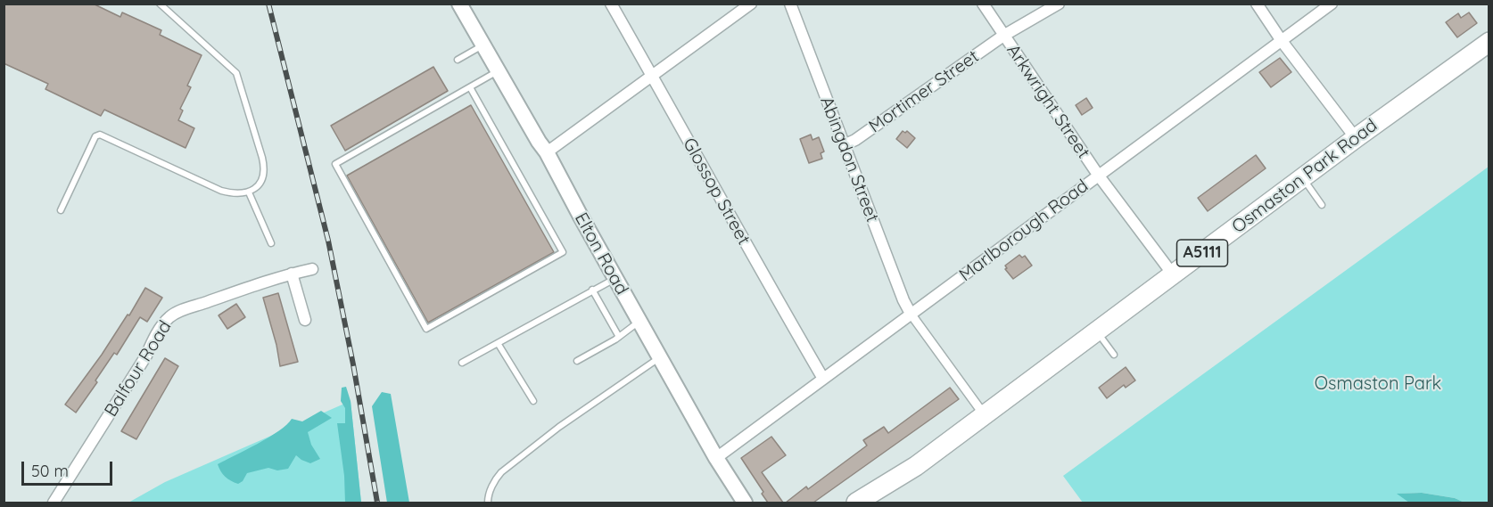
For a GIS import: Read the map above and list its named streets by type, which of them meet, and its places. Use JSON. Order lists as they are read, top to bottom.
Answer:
{
  "streets": {
    "highway": ["Osmaston Park Road", "A5111"],
    "street": [
      "Mortimer Street",
      "Arkwright Street",
      "Abingdon Street",
      "Glossop Street",
      "Marlborough Road",
      "Elton Road",
      "Balfour Road"
    ]
  },
  "crossings": [
    ["Mortimer Street", "Arkwright Street"],
    ["Mortimer Street", "Abingdon Street"],
    ["Arkwright Street", "Osmaston Park Road"],
    ["Arkwright Street", "Marlborough Road"],
    ["Abingdon Street", "Marlborough Road"],
    ["Glossop Street", "Marlborough Road"],
    ["Marlborough Road", "Elton Road"]
  ],
  "parks": ["Osmaston Park"],
  "scale_bar": "50 m"
}
